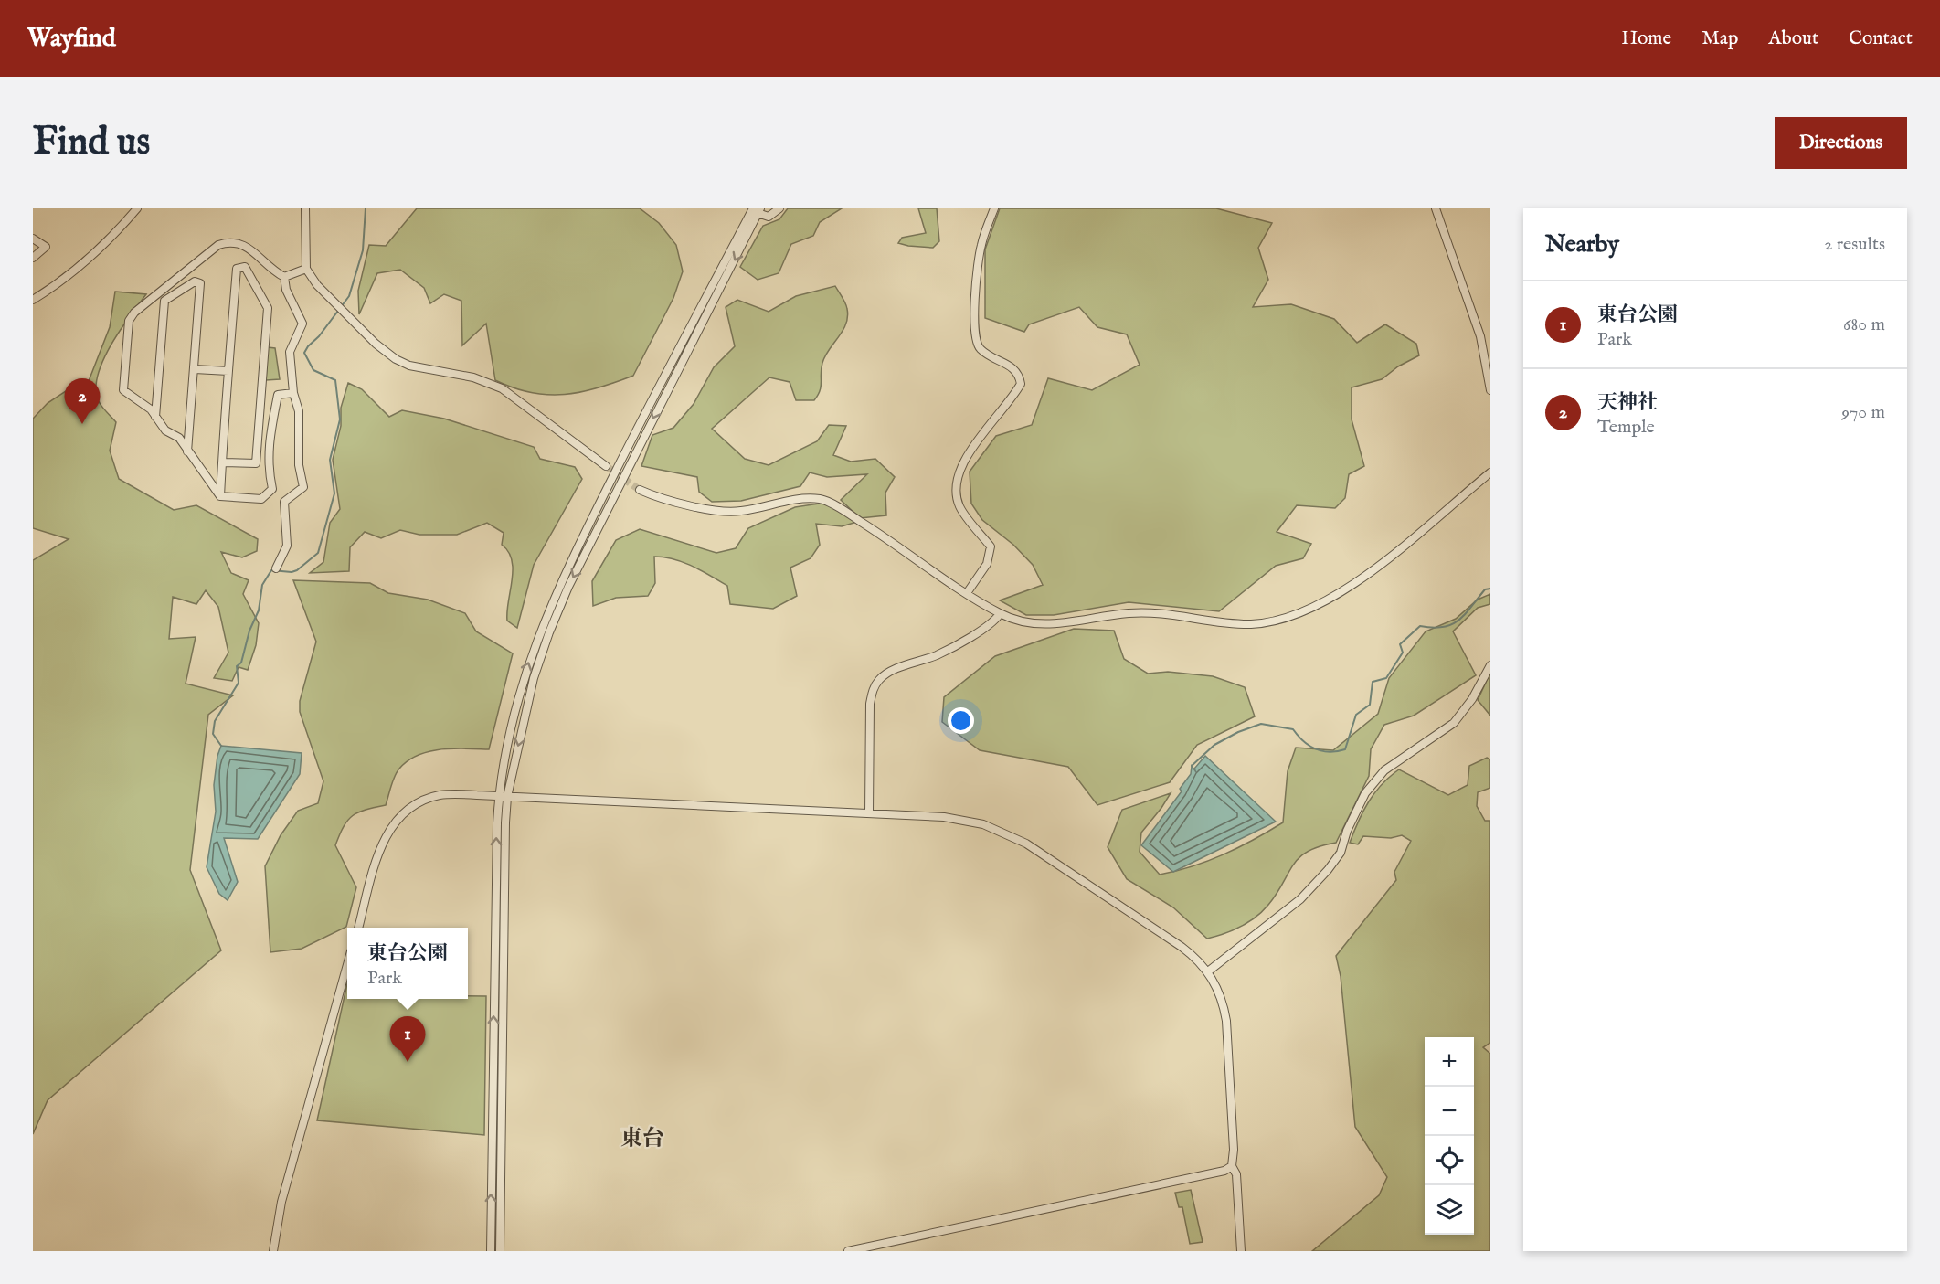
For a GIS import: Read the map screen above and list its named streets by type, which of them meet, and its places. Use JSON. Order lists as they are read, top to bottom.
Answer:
{
  "districts": ["東台"],
  "page": {
    "header": "Wayfind",
    "nav": [
      "Home",
      "Map",
      "About",
      "Contact"
    ],
    "buttons": "Directions",
    "title": "Find us",
    "heading": ["Nearby", "2 results"],
    "list": [
      {
        "mark": "1",
        "name": "東台公園",
        "note": "Park",
        "value": "680 m"
      },
      {
        "mark": "2",
        "name": "天神社",
        "note": "Temple",
        "value": "970 m"
      }
    ],
    "pins": ["2", "1"],
    "popup": ["東台公園", "Park"],
    "map_buttons": ["+", "−"]
  }
}
